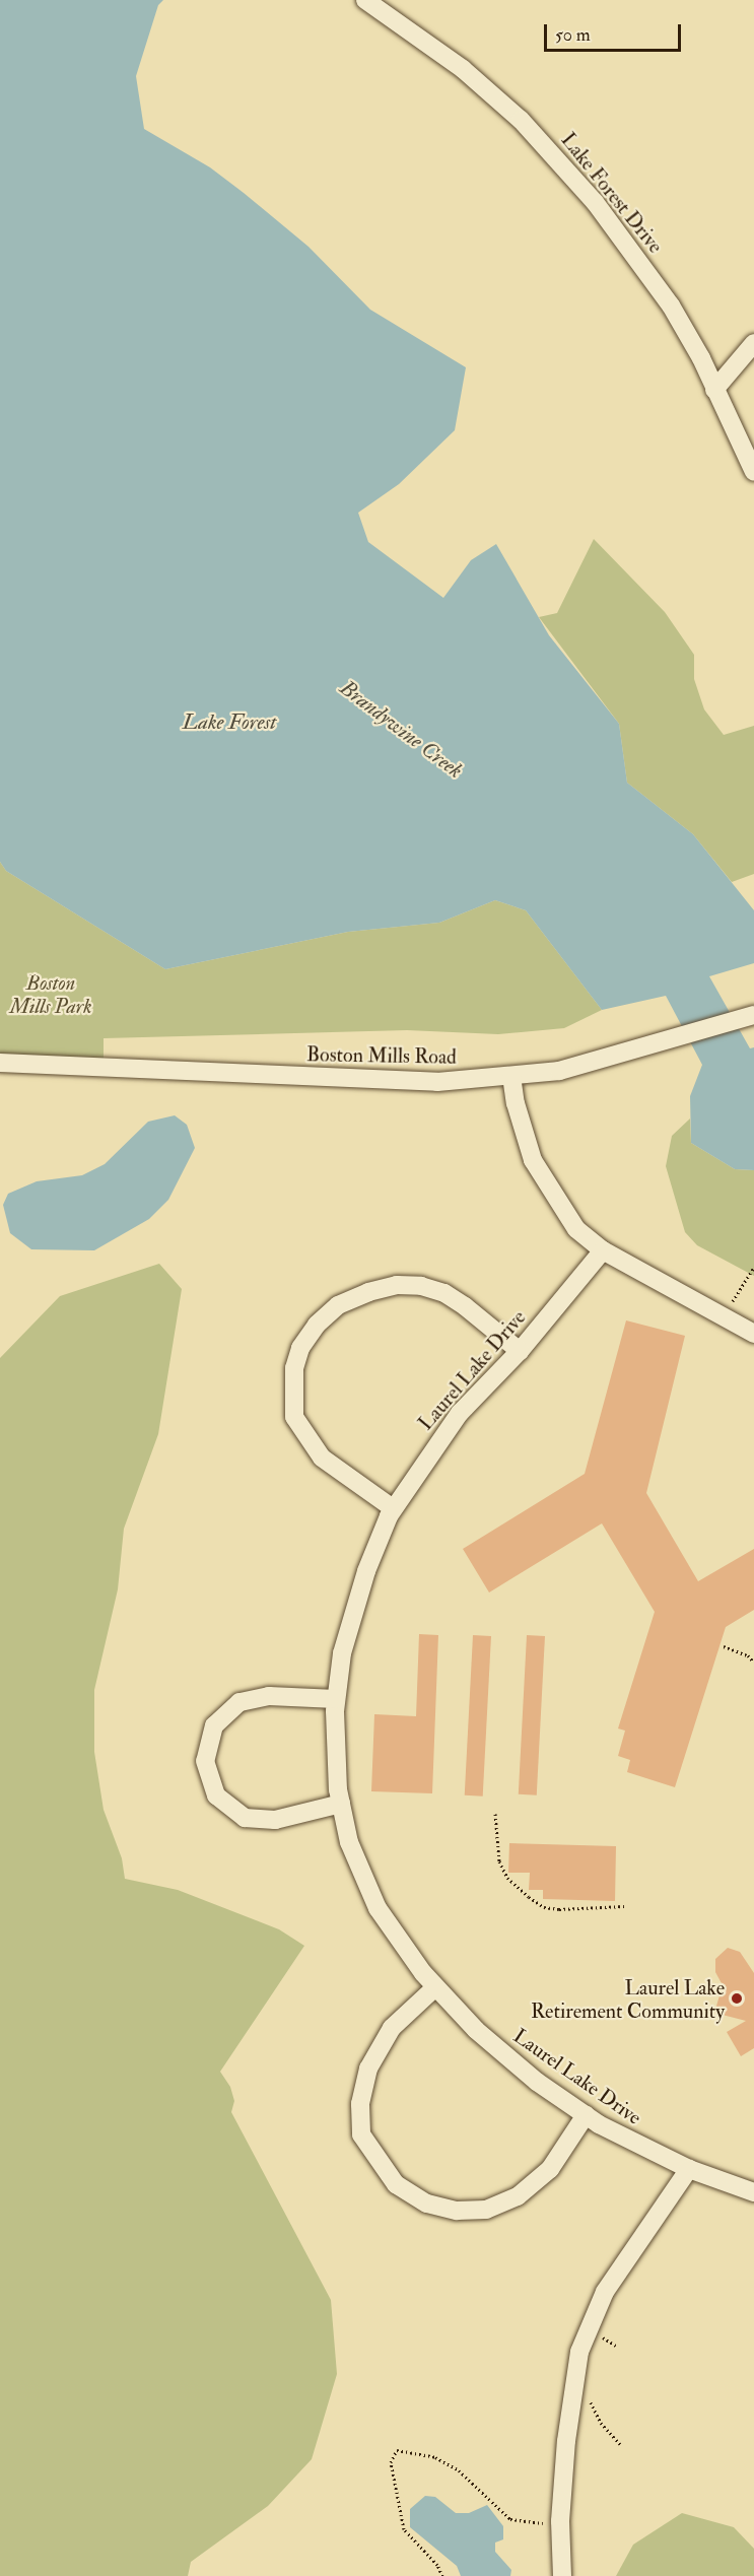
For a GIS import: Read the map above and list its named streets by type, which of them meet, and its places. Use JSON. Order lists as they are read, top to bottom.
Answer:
{
  "streets": {
    "street": ["Lake Forest Drive", "Boston Mills Road", "Laurel Lake Drive"]
  },
  "water": ["Lake Forest", "Brandywine Creek"],
  "parks": ["Boston Mills Park"],
  "places": ["Laurel Lake Retirement Community"],
  "scale_bar": "50 m"
}
